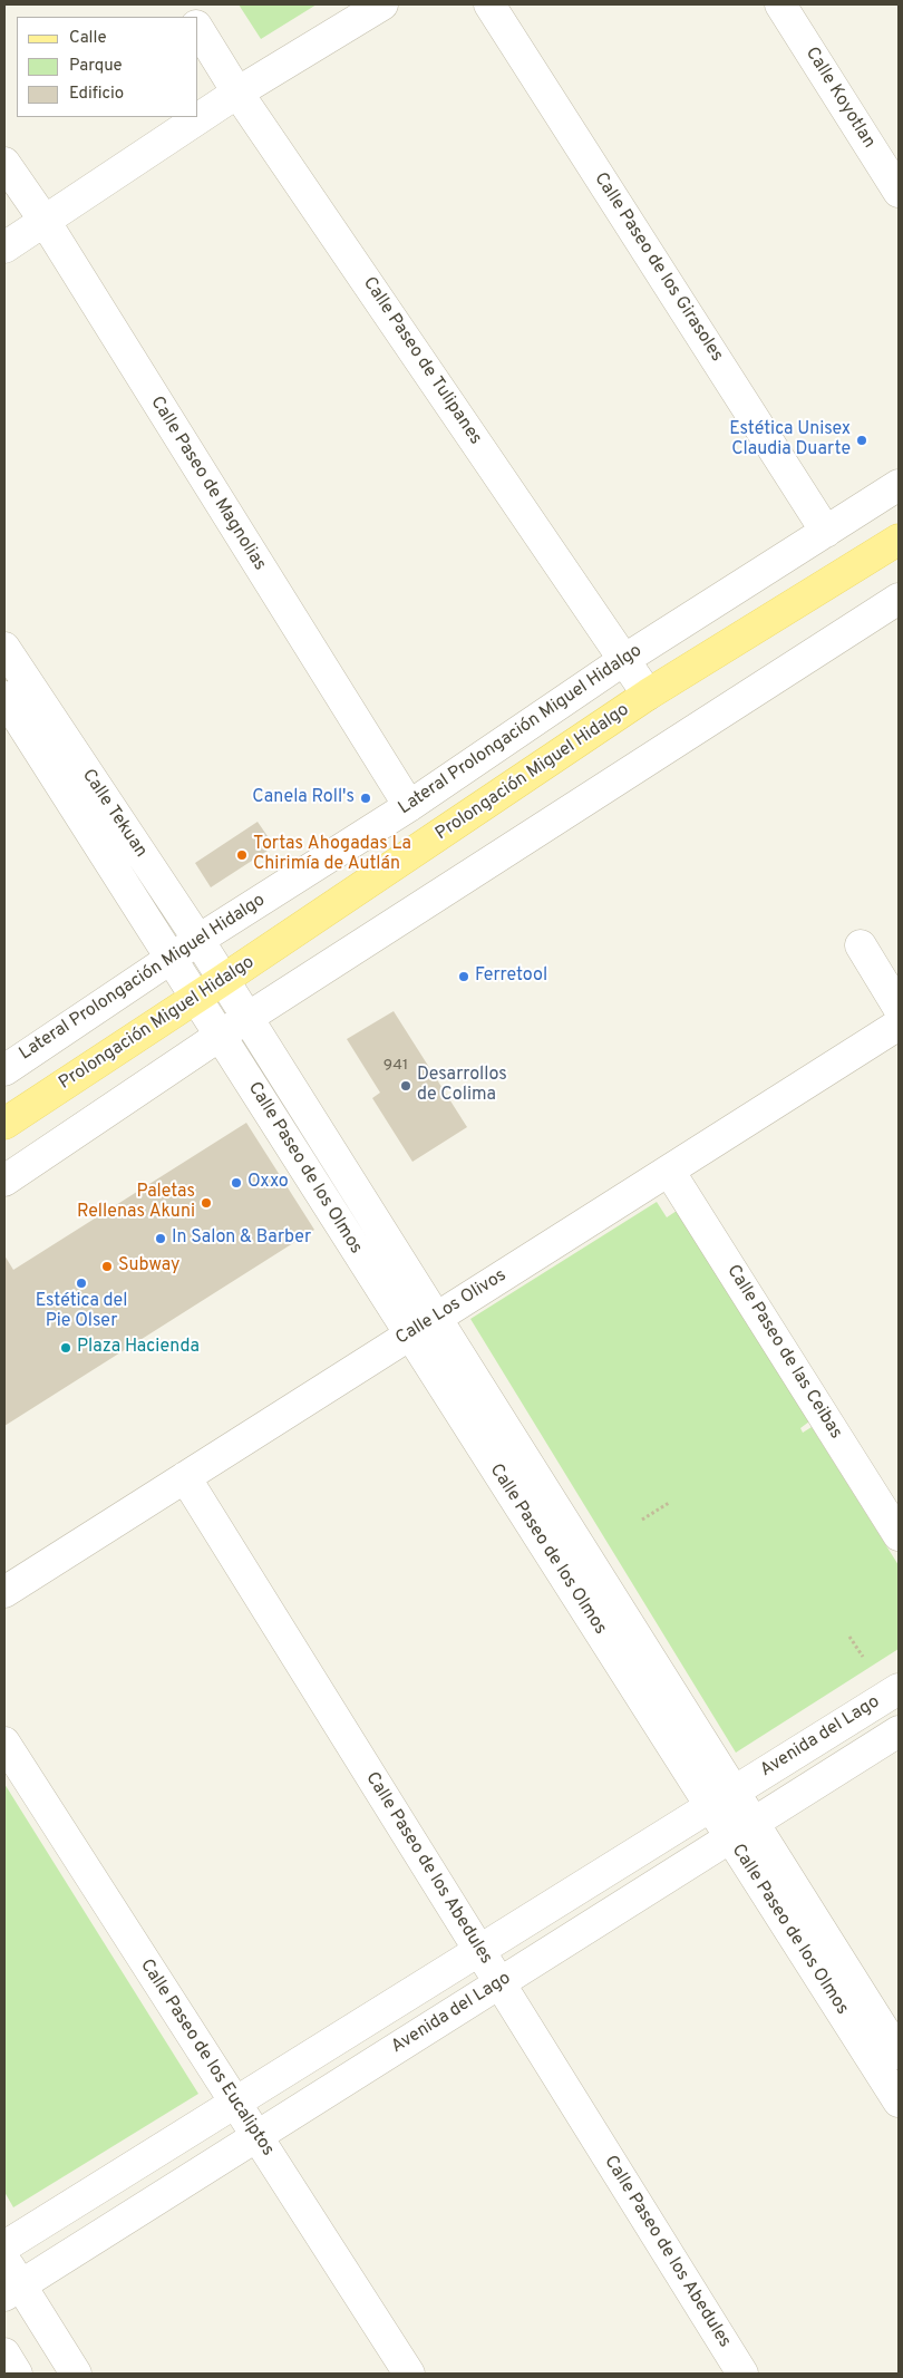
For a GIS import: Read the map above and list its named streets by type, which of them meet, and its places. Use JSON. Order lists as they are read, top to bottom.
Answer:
{
  "streets": {
    "main road": ["Prolongación Miguel Hidalgo"],
    "street": [
      "Calle Koyotlan",
      "Calle Paseo de los Girasoles",
      "Calle Paseo de Tulipanes",
      "Calle Paseo de Magnolias",
      "Lateral Prolongación Miguel Hidalgo",
      "Calle Tekuan",
      "Calle Paseo de los Olmos",
      "Calle Los Olivos",
      "Calle Paseo de las Ceibas",
      "Avenida del Lago",
      "Calle Paseo de los Abedules",
      "Calle Paseo de los Eucaliptos"
    ]
  },
  "crossings": [
    ["Calle Paseo de los Girasoles", "Lateral Prolongación Miguel Hidalgo"],
    ["Calle Paseo de Tulipanes", "Lateral Prolongación Miguel Hidalgo"],
    ["Calle Paseo de Tulipanes", "Prolongación Miguel Hidalgo"],
    ["Calle Paseo de Magnolias", "Lateral Prolongación Miguel Hidalgo"],
    ["Lateral Prolongación Miguel Hidalgo", "Calle Tekuan"],
    ["Prolongación Miguel Hidalgo", "Calle Tekuan"],
    ["Prolongación Miguel Hidalgo", "Calle Paseo de los Olmos"],
    ["Calle Tekuan", "Calle Paseo de los Olmos"],
    ["Calle Paseo de los Olmos", "Calle Los Olivos"],
    ["Calle Paseo de los Olmos", "Avenida del Lago"],
    ["Calle Los Olivos", "Calle Paseo de las Ceibas"],
    ["Calle Los Olivos", "Calle Paseo de los Abedules"],
    ["Avenida del Lago", "Calle Paseo de los Abedules"],
    ["Avenida del Lago", "Calle Paseo de los Eucaliptos"]
  ],
  "places": [
    "Estética Unisex Claudia Duarte",
    "Canela Roll's",
    "Tortas Ahogadas La Chirimía de Autlán",
    "Ferretool",
    "Desarrollos de Colima",
    "Oxxo",
    "Paletas Rellenas Akuni",
    "In Salon & Barber",
    "Subway",
    "Estética del Pie Olser",
    "Plaza Hacienda"
  ],
  "house_numbers": ["941"],
  "legend": ["Calle", "Parque", "Edificio"]
}
